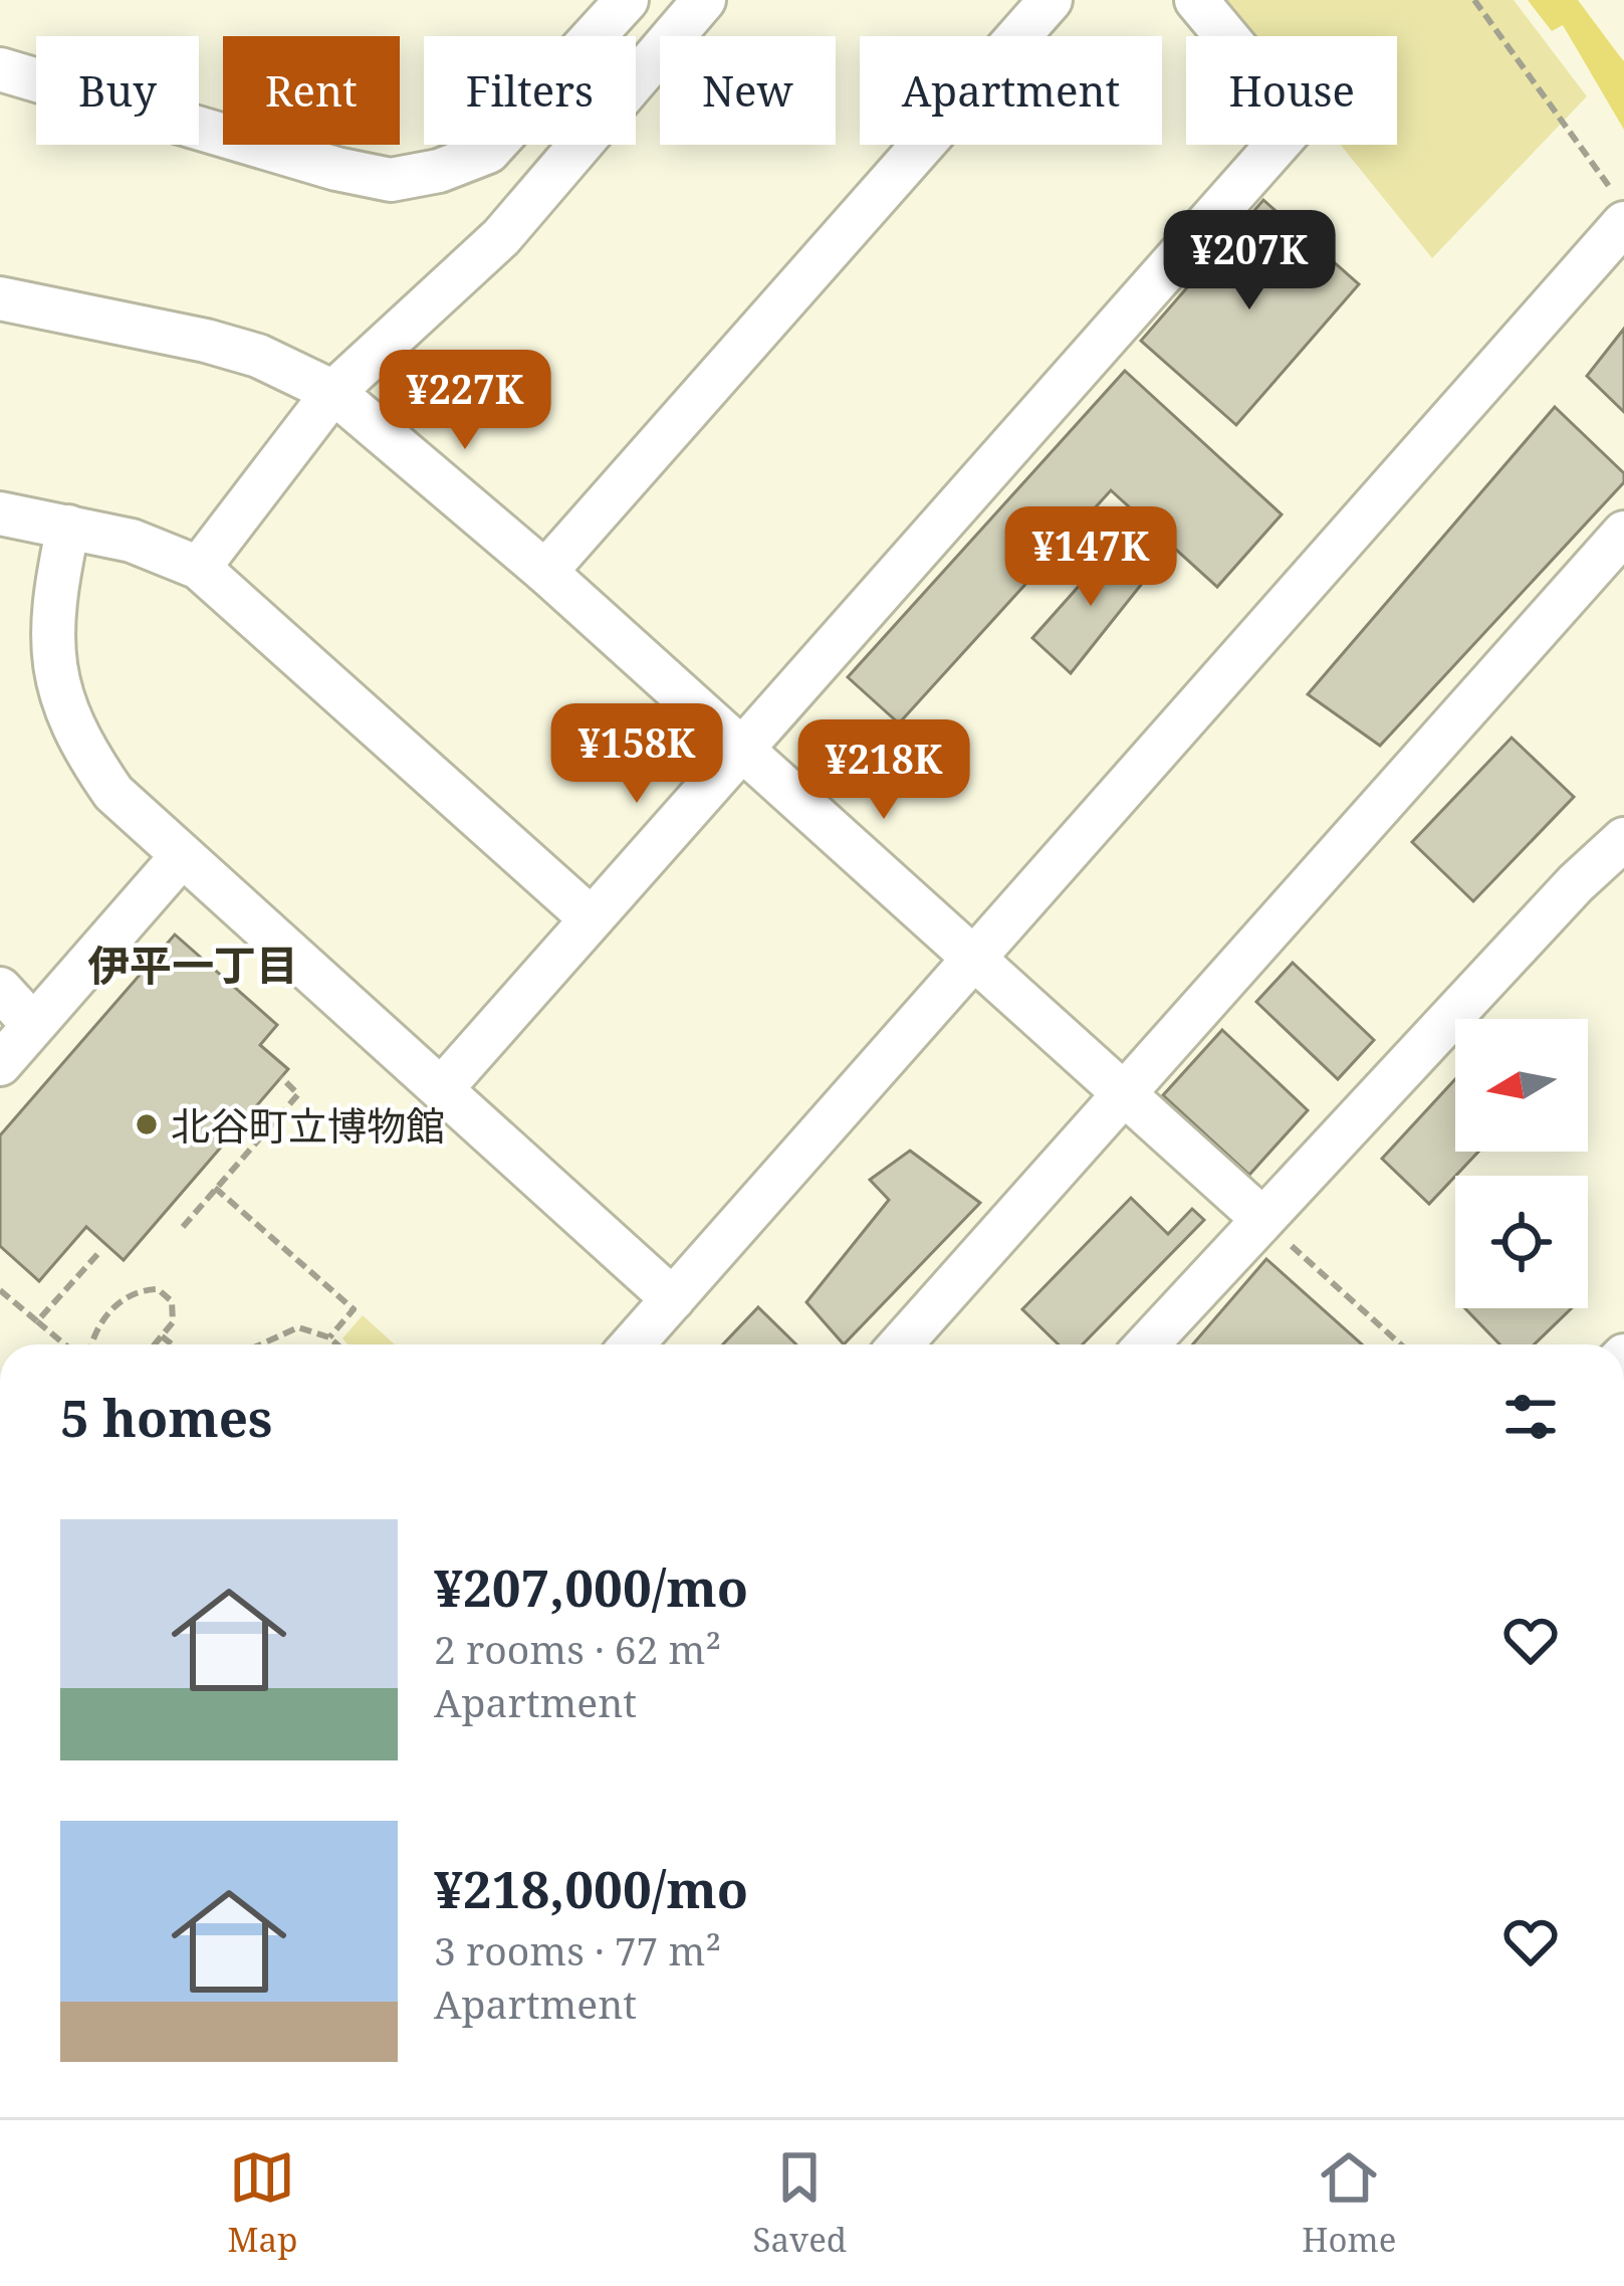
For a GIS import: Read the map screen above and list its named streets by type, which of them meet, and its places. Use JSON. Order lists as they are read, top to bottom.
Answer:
{
  "districts": ["伊平一丁目"],
  "places": ["北谷町立博物館"],
  "north": "left",
  "page": {
    "chip": [
      "Buy",
      "Rent",
      "Filters",
      "New",
      "Apartment",
      "House"
    ],
    "price": [
      "¥207K",
      "¥227K",
      "¥147K",
      "¥158K",
      "¥218K"
    ],
    "heading": "5 homes",
    "list": [
      {
        "name": "¥207,000/mo",
        "note": "2 rooms · 62 m² · Apartment"
      },
      {
        "name": "¥218,000/mo",
        "note": "3 rooms · 77 m² · Apartment"
      }
    ],
    "tabs": ["Map", "Saved", "Home"]
  }
}
